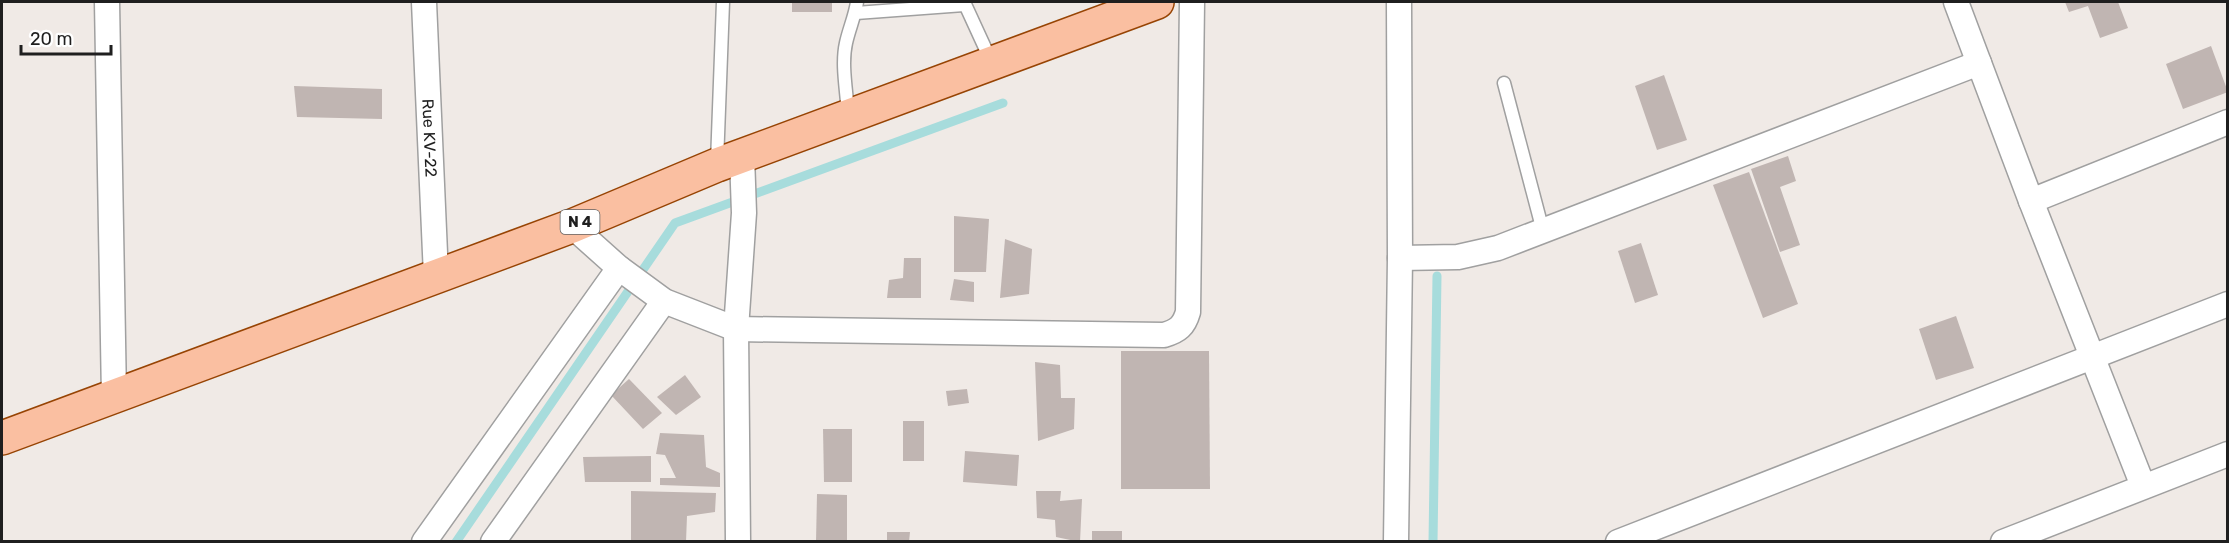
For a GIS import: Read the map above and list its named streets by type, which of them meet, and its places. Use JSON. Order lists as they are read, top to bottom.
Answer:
{
  "streets": {
    "main road": ["N 4"],
    "street": ["Rue KV-22"]
  },
  "crossings": [
    ["Rue KV-22", "N 4"]
  ],
  "scale_bar": "20 m"
}
